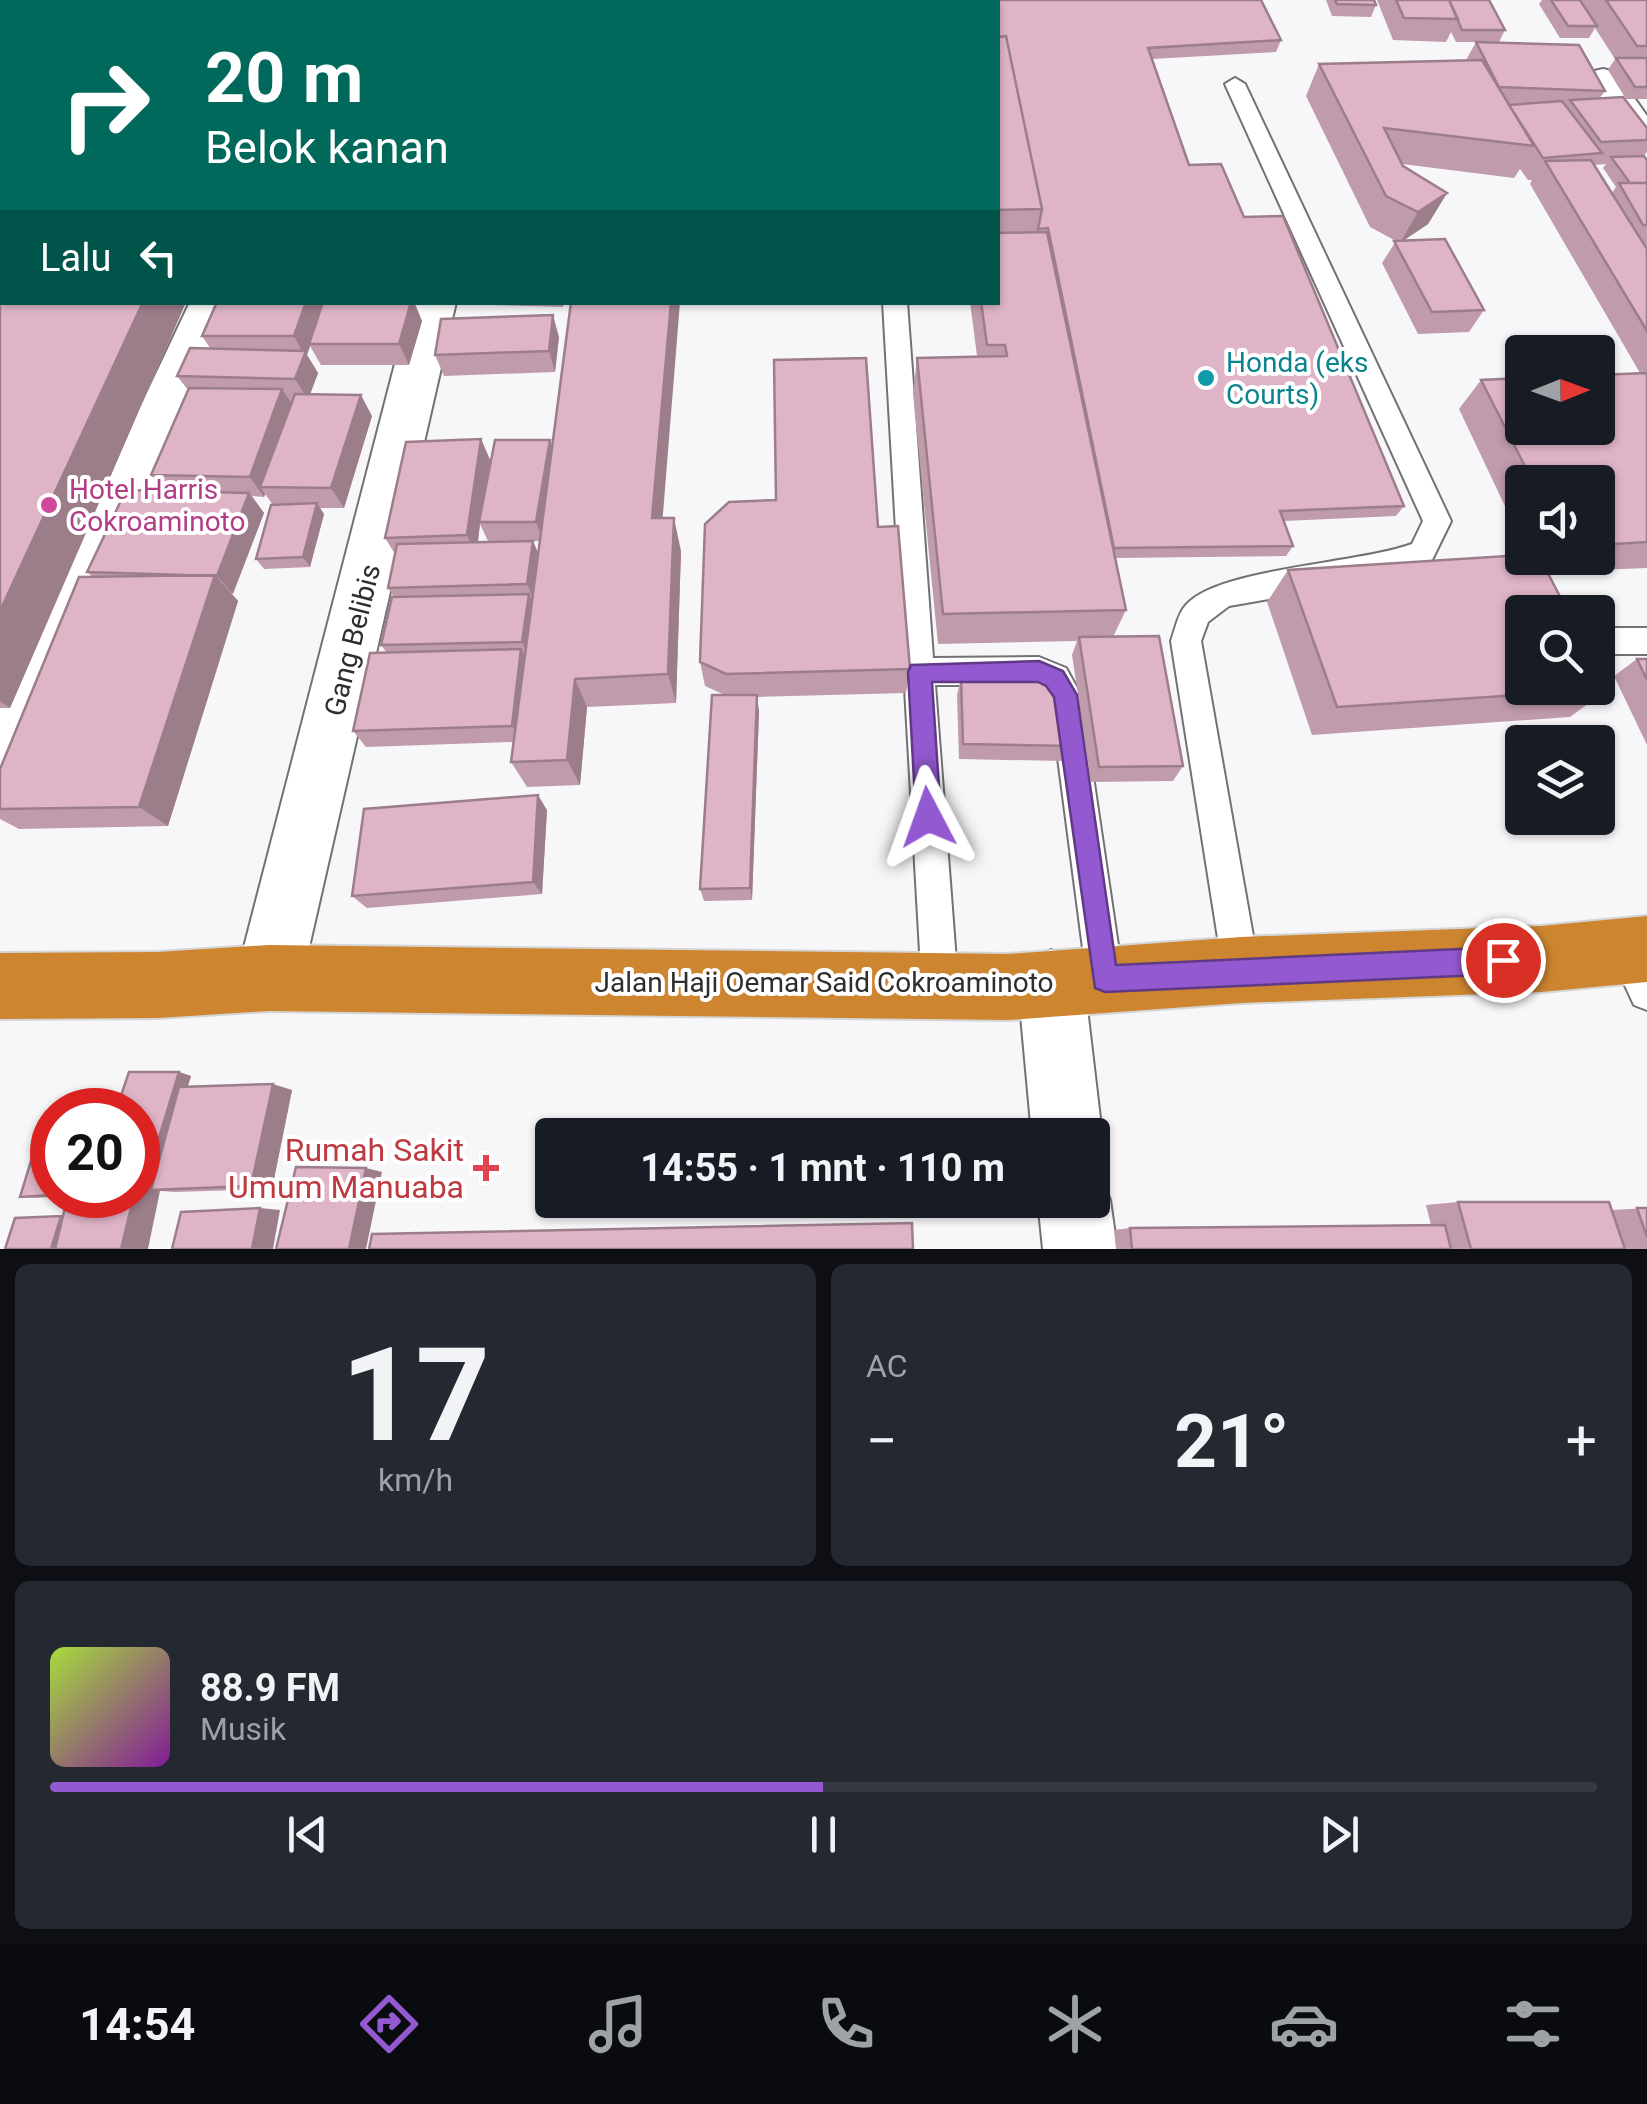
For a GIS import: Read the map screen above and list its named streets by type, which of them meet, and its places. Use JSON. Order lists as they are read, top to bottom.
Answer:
{
  "streets": {
    "highway": ["Jalan Haji Oemar Said Cokroaminoto"],
    "street": ["Gang Belibis"]
  },
  "crossings": [
    ["Gang Belibis", "Jalan Haji Oemar Said Cokroaminoto"]
  ],
  "places": {
    "other": ["Honda (eks Courts)", "Hotel Harris Cokroaminoto"],
    "health": ["Rumah Sakit Umum Manuaba"]
  },
  "north": "right",
  "page": {
    "turn": ["20 m", "Belok kanan"],
    "then": "Lalu",
    "limit": "20",
    "trip": "14:55 · 1 mnt · 110 m",
    "tile": [
      ["17", "km/h"],
      "AC"
    ],
    "heat": ["−", "21°", "+"],
    "song": ["88.9 FM", "Musik"],
    "tabs": "14:54"
  }
}
